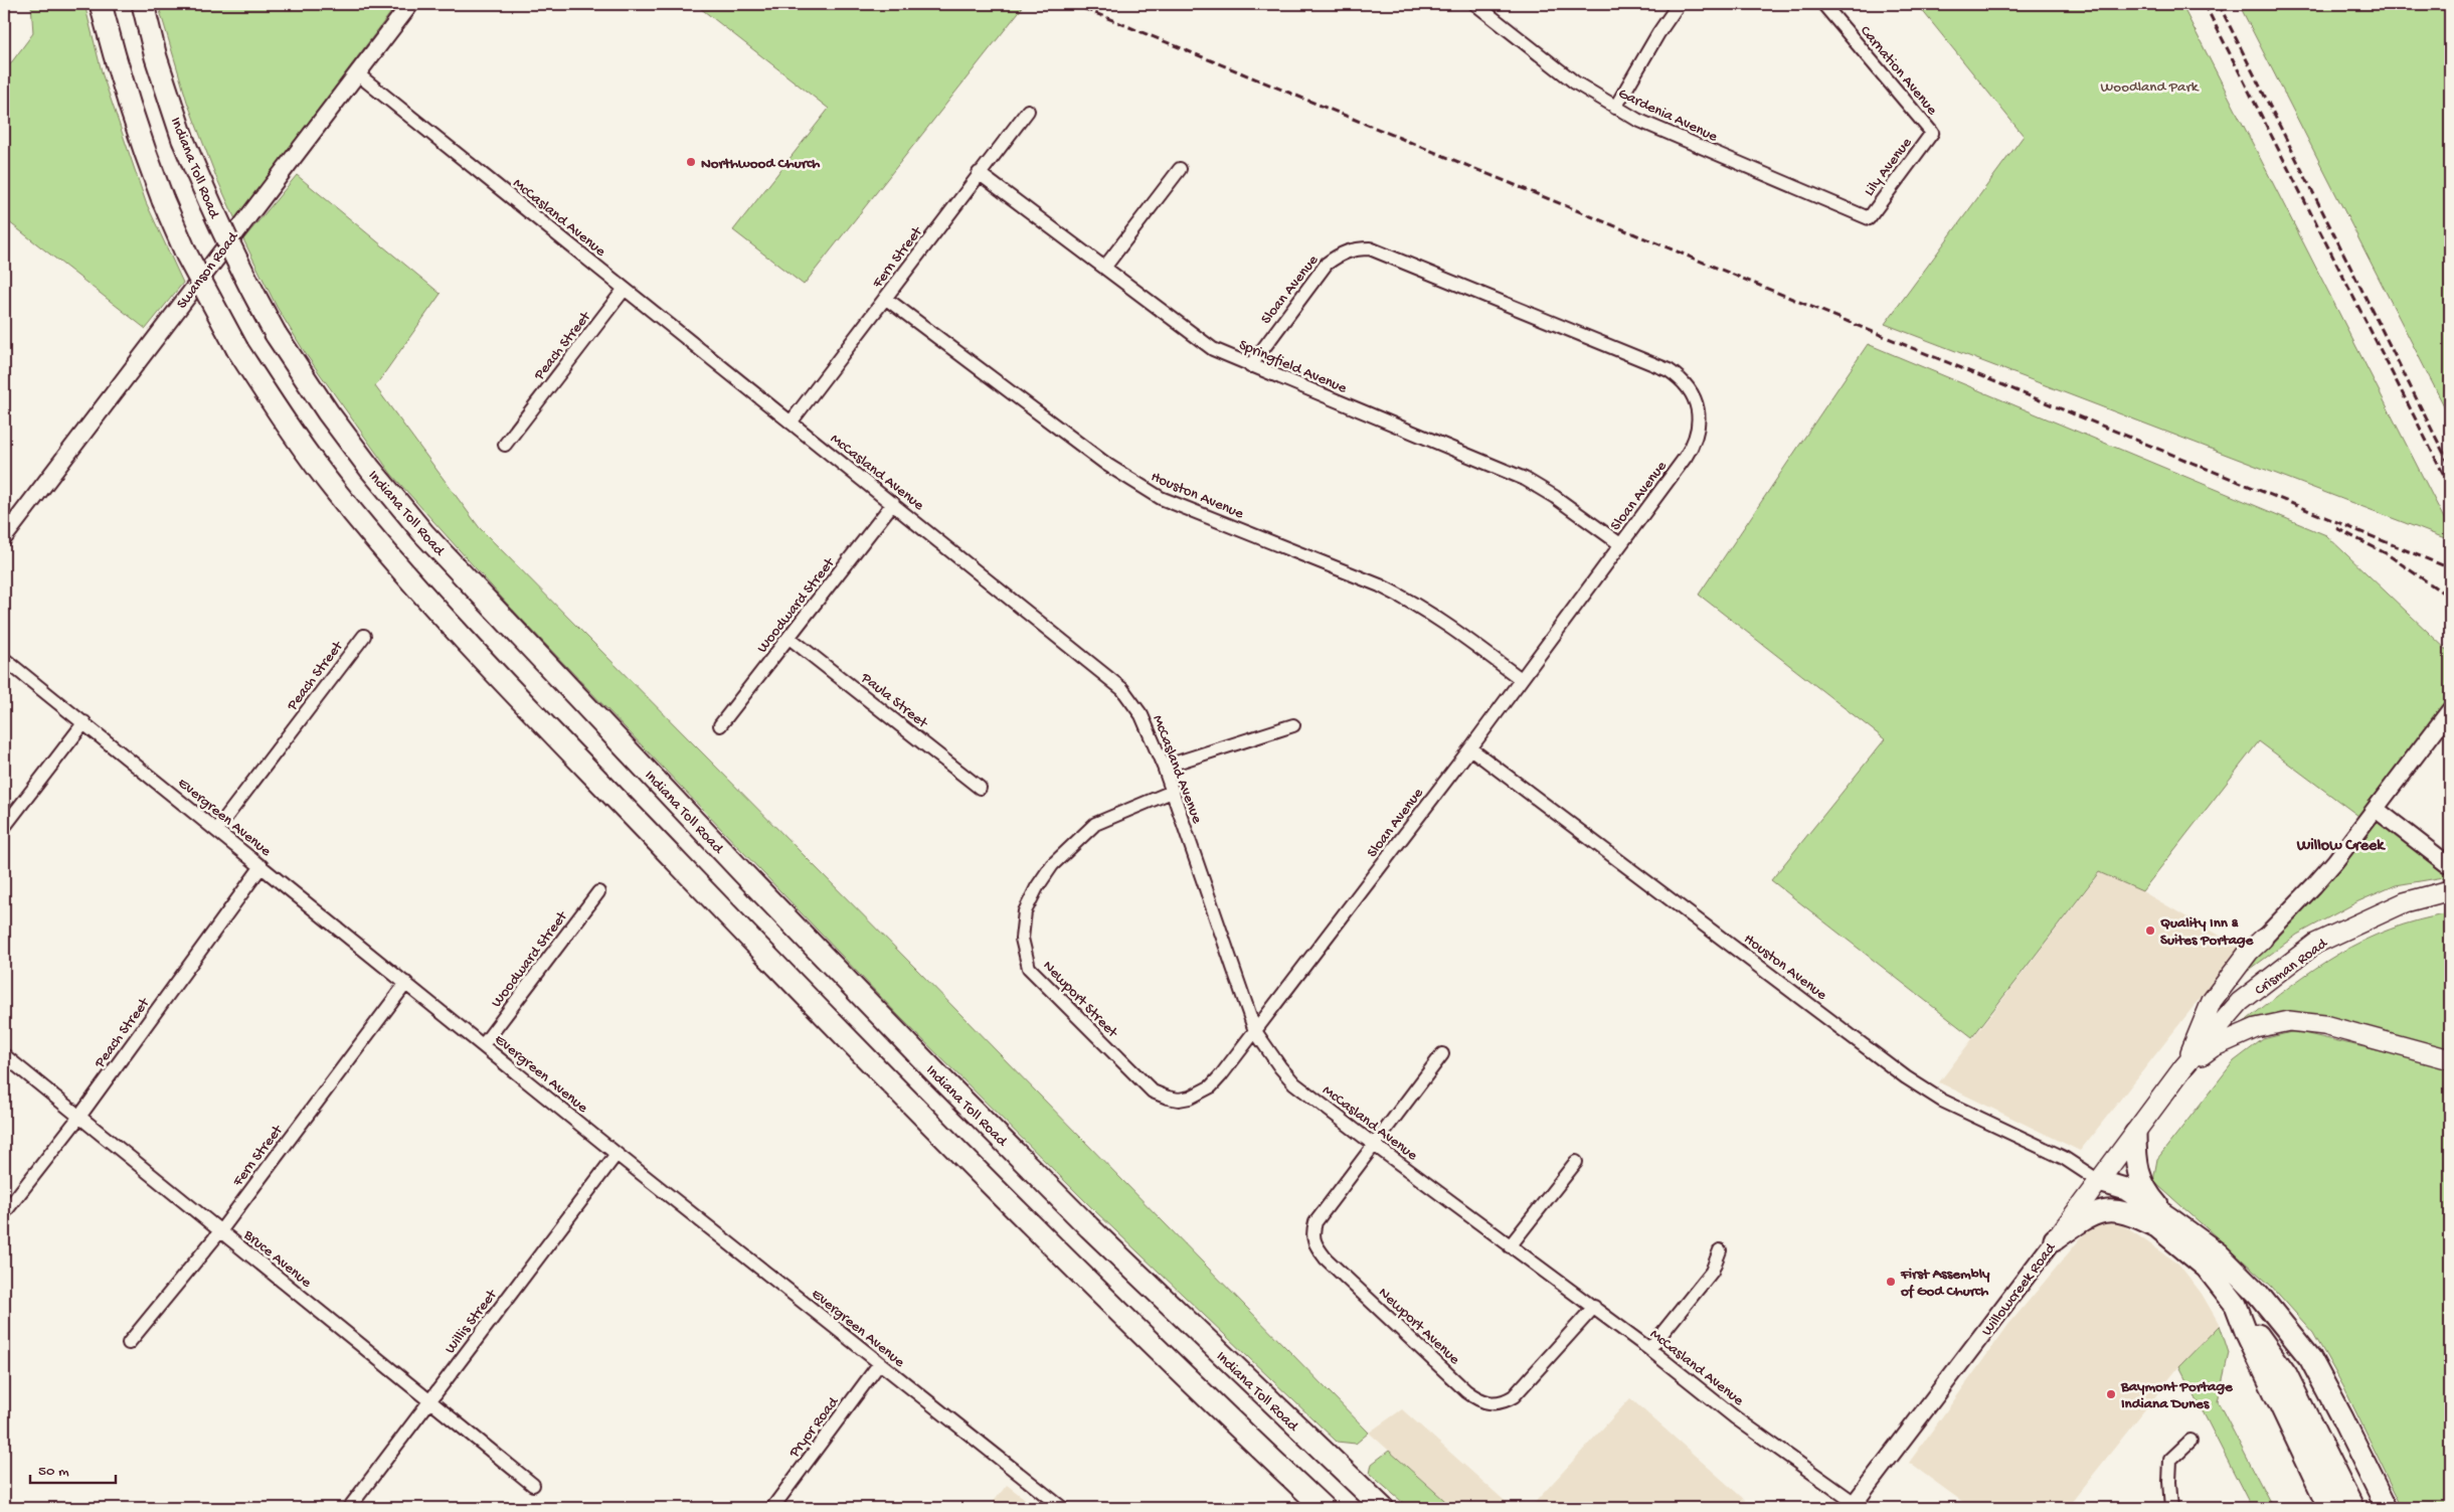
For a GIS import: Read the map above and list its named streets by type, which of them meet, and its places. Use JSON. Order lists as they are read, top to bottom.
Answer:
{
  "streets": {
    "highway": ["Indiana Toll Road"],
    "main road": ["Crisman Road", "Willowcreek Road"],
    "street": [
      "Carnation Avenue",
      "Gardenia Avenue",
      "Lily Avenue",
      "McCasland Avenue",
      "Fern Street",
      "Swanson Road",
      "Sloan Avenue",
      "Peach Street",
      "Springfield Avenue",
      "Houston Avenue",
      "Woodward Street",
      "Paula Street",
      "Evergreen Avenue",
      "Newport Street",
      "Bruce Avenue",
      "Willis Street",
      "Newport Avenue",
      "Pryor Road"
    ]
  },
  "crossings": [
    ["Carnation Avenue", "Lily Avenue"],
    ["Gardenia Avenue", "Lily Avenue"],
    ["McCasland Avenue", "Fern Street"],
    ["McCasland Avenue", "Swanson Road"],
    ["McCasland Avenue", "Sloan Avenue"],
    ["McCasland Avenue", "Peach Street"],
    ["McCasland Avenue", "Woodward Street"],
    ["McCasland Avenue", "Newport Street"],
    ["McCasland Avenue", "Willowcreek Road"],
    ["McCasland Avenue", "Newport Avenue"],
    ["Fern Street", "Springfield Avenue"],
    ["Fern Street", "Houston Avenue"],
    ["Fern Street", "Evergreen Avenue"],
    ["Fern Street", "Bruce Avenue"],
    ["Sloan Avenue", "Springfield Avenue"],
    ["Sloan Avenue", "Houston Avenue"],
    ["Sloan Avenue", "Newport Street"],
    ["Peach Street", "Evergreen Avenue"],
    ["Peach Street", "Bruce Avenue"],
    ["Houston Avenue", "Willowcreek Road"],
    ["Woodward Street", "Paula Street"],
    ["Woodward Street", "Evergreen Avenue"],
    ["Evergreen Avenue", "Willis Street"],
    ["Evergreen Avenue", "Pryor Road"],
    ["Crisman Road", "Willowcreek Road"],
    ["Bruce Avenue", "Willis Street"]
  ],
  "districts": ["Willow Creek"],
  "parks": ["Woodland Park"],
  "places": [
    "Northwood Church",
    "Quality Inn & Suites Portage",
    "First Assembly of God Church",
    "Baymont Portage Indiana Dunes"
  ],
  "scale_bar": "50 m"
}
